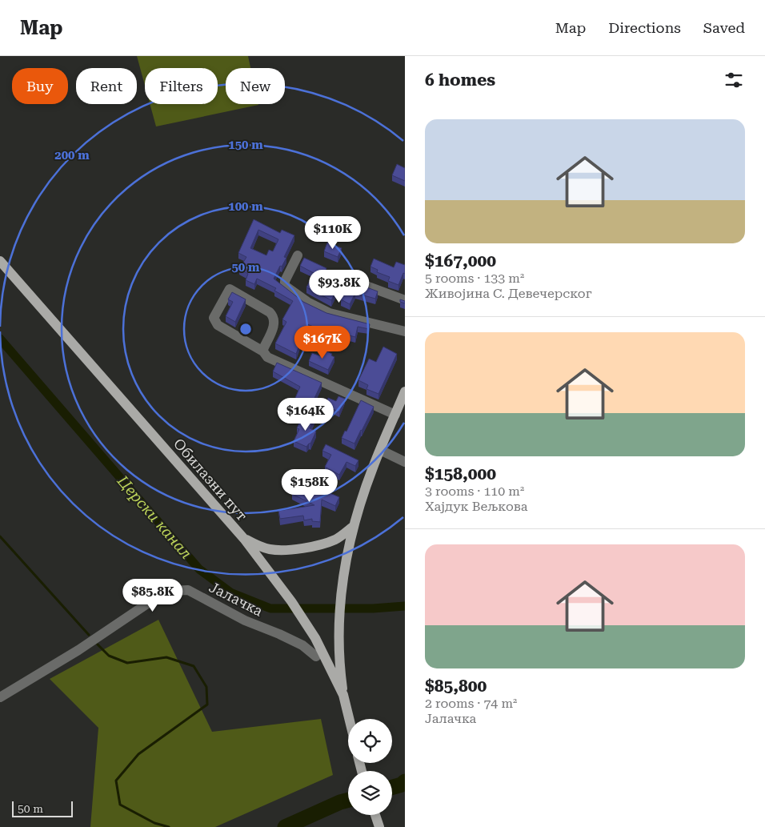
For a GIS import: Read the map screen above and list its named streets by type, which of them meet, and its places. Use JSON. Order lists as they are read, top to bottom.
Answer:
{
  "streets": {
    "main road": ["Обилазни пут"],
    "street": ["Јалачка"]
  },
  "crossings": [
    ["Обилазни пут", "Јалачка"]
  ],
  "water": ["Церски канал"],
  "scale_bar": "50 m",
  "page": {
    "header": "Map",
    "nav": ["Map", "Directions", "Saved"],
    "heading": "6 homes",
    "chip": [
      "Buy",
      "Rent",
      "Filters",
      "New"
    ],
    "list": [
      {
        "name": "$167,000",
        "note": "5 rooms · 133 m² · Живојина С. Девечерског"
      },
      {
        "name": "$158,000",
        "note": "3 rooms · 110 m² · Хајдук Вељкова"
      },
      {
        "name": "$85,800",
        "note": "2 rooms · 74 m² · Јалачка"
      }
    ],
    "price": [
      "$110K",
      "$93.8K",
      "$167K",
      "$164K",
      "$158K",
      "$85.8K"
    ],
    "scale": "50 m"
  },
  "rings": [
    "150 m",
    "200 m",
    "100 m",
    "50 m"
  ]
}
